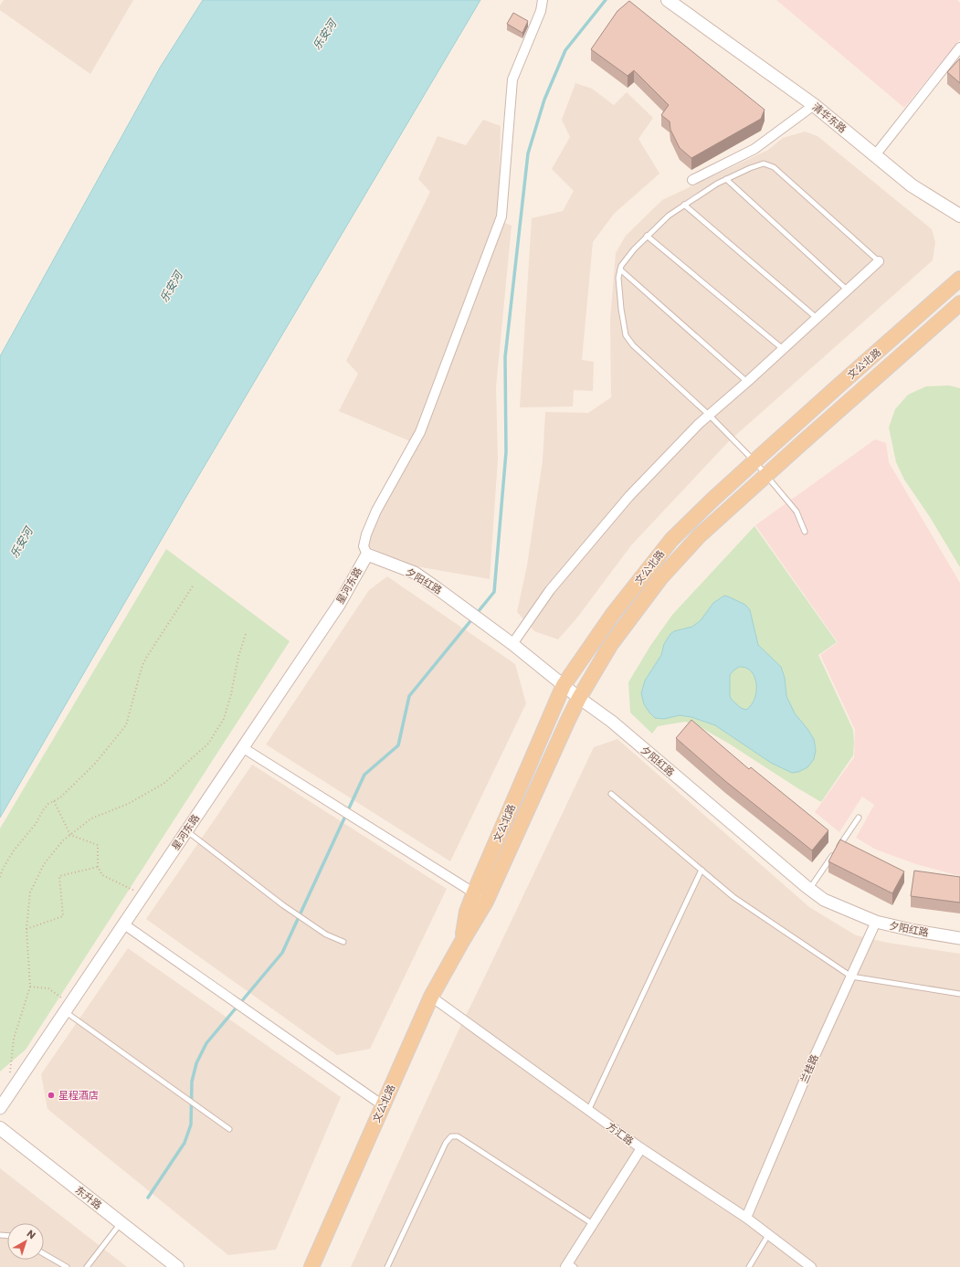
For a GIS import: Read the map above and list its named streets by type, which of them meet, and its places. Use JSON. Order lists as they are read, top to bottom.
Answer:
{
  "streets": {
    "main road": ["清华东路", "文公北路", "东升路"],
    "street": [
      "夕阳红路",
      "星河东路",
      "兰桂路",
      "方汇路"
    ]
  },
  "crossings": [
    ["文公北路", "夕阳红路"],
    ["文公北路", "方汇路"],
    ["夕阳红路", "星河东路"],
    ["夕阳红路", "兰桂路"],
    ["兰桂路", "方汇路"]
  ],
  "water": ["乐安河"],
  "places": ["星程酒店"],
  "north": "top right"
}
